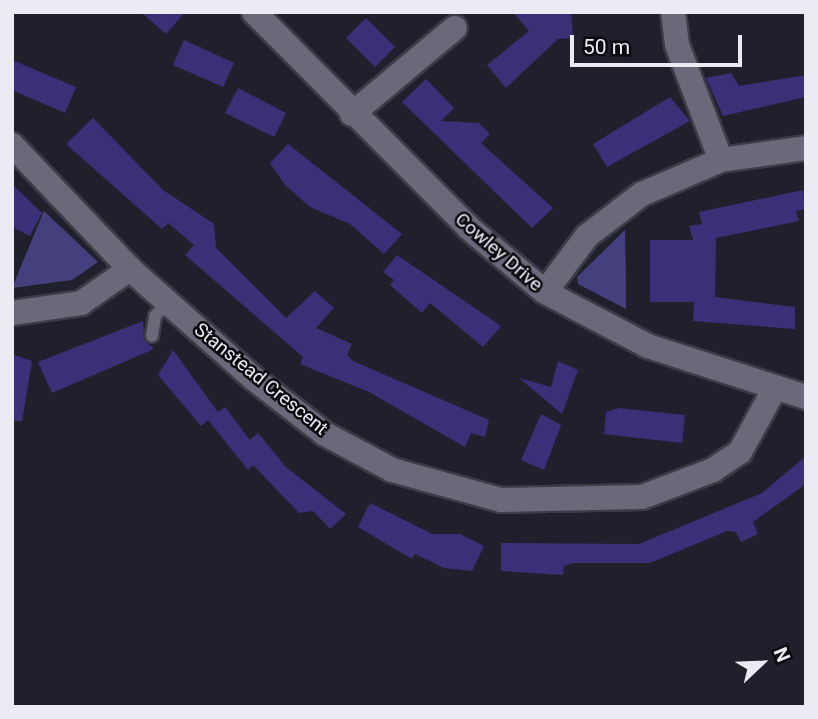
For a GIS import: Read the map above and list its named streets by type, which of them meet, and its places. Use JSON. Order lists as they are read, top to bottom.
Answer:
{
  "streets": {
    "street": ["Cowley Drive", "Stanstead Crescent"]
  },
  "crossings": [
    ["Cowley Drive", "Stanstead Crescent"]
  ],
  "scale_bar": "50 m",
  "north": "top right"
}
